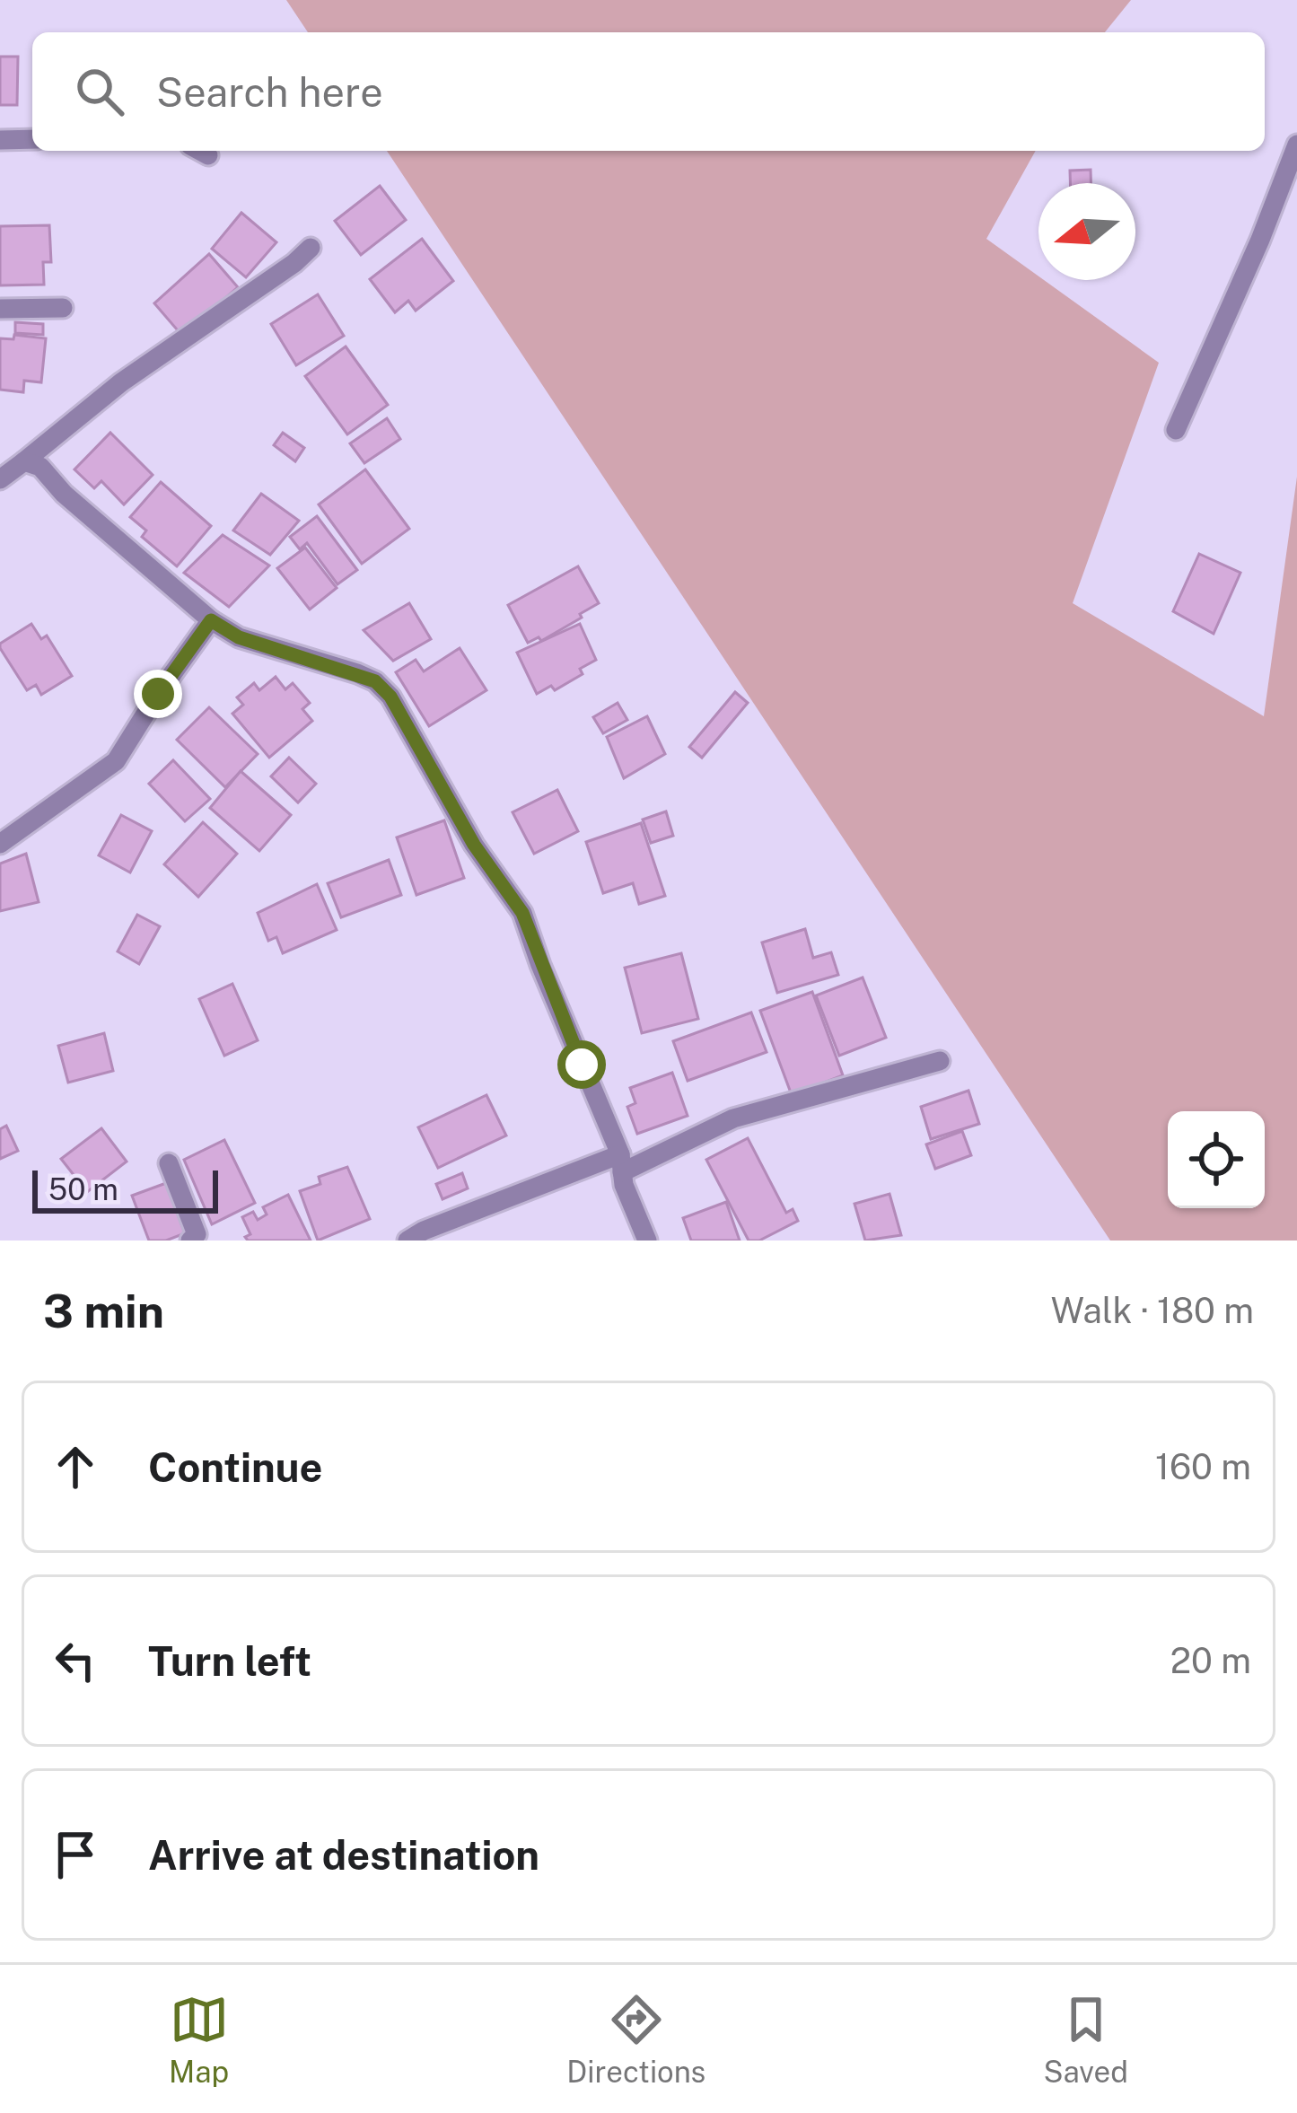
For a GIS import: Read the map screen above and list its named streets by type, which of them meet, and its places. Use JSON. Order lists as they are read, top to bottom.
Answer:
{
  "scale_bar": "50 m",
  "north": "left",
  "page": {
    "search": "Search here",
    "scale": "50 m",
    "heading": ["3 min", "Walk · 180 m"],
    "list": [
      ["Continue", "160 m"],
      ["Turn left", "20 m"],
      "Arrive at destination"
    ],
    "nav": ["Map", "Directions", "Saved"]
  }
}
